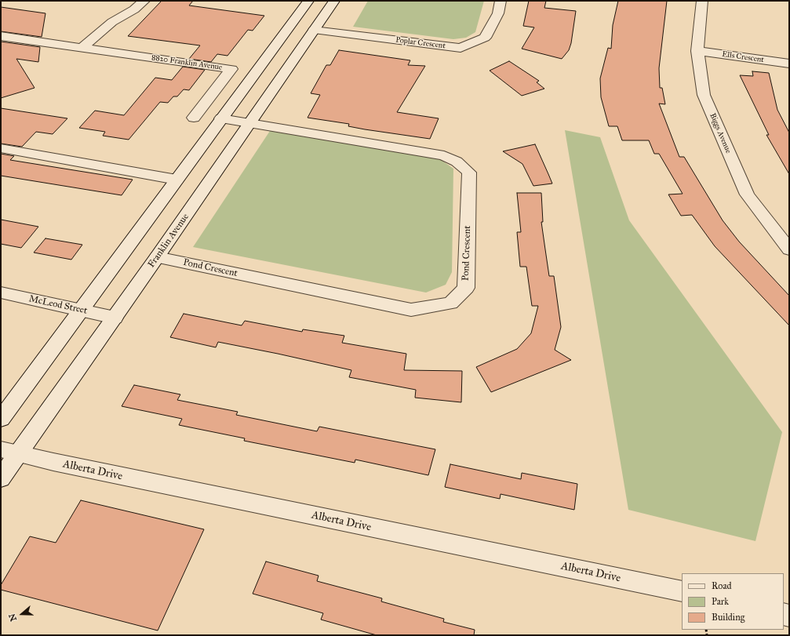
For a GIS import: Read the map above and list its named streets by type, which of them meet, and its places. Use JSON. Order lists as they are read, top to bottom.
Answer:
{
  "streets": {
    "street": [
      "Poplar Crescent",
      "Ells Crescent",
      "8820 Franklin Avenue",
      "Biggs Avenue",
      "Franklin Avenue",
      "Pond Crescent",
      "McLeod Street",
      "Alberta Drive"
    ]
  },
  "crossings": [
    ["Poplar Crescent", "Franklin Avenue"],
    ["Ells Crescent", "Biggs Avenue"],
    ["Franklin Avenue", "Pond Crescent"],
    ["Franklin Avenue", "McLeod Street"],
    ["Franklin Avenue", "Alberta Drive"]
  ],
  "legend": ["Road", "Park", "Building"],
  "north": "left"
}
